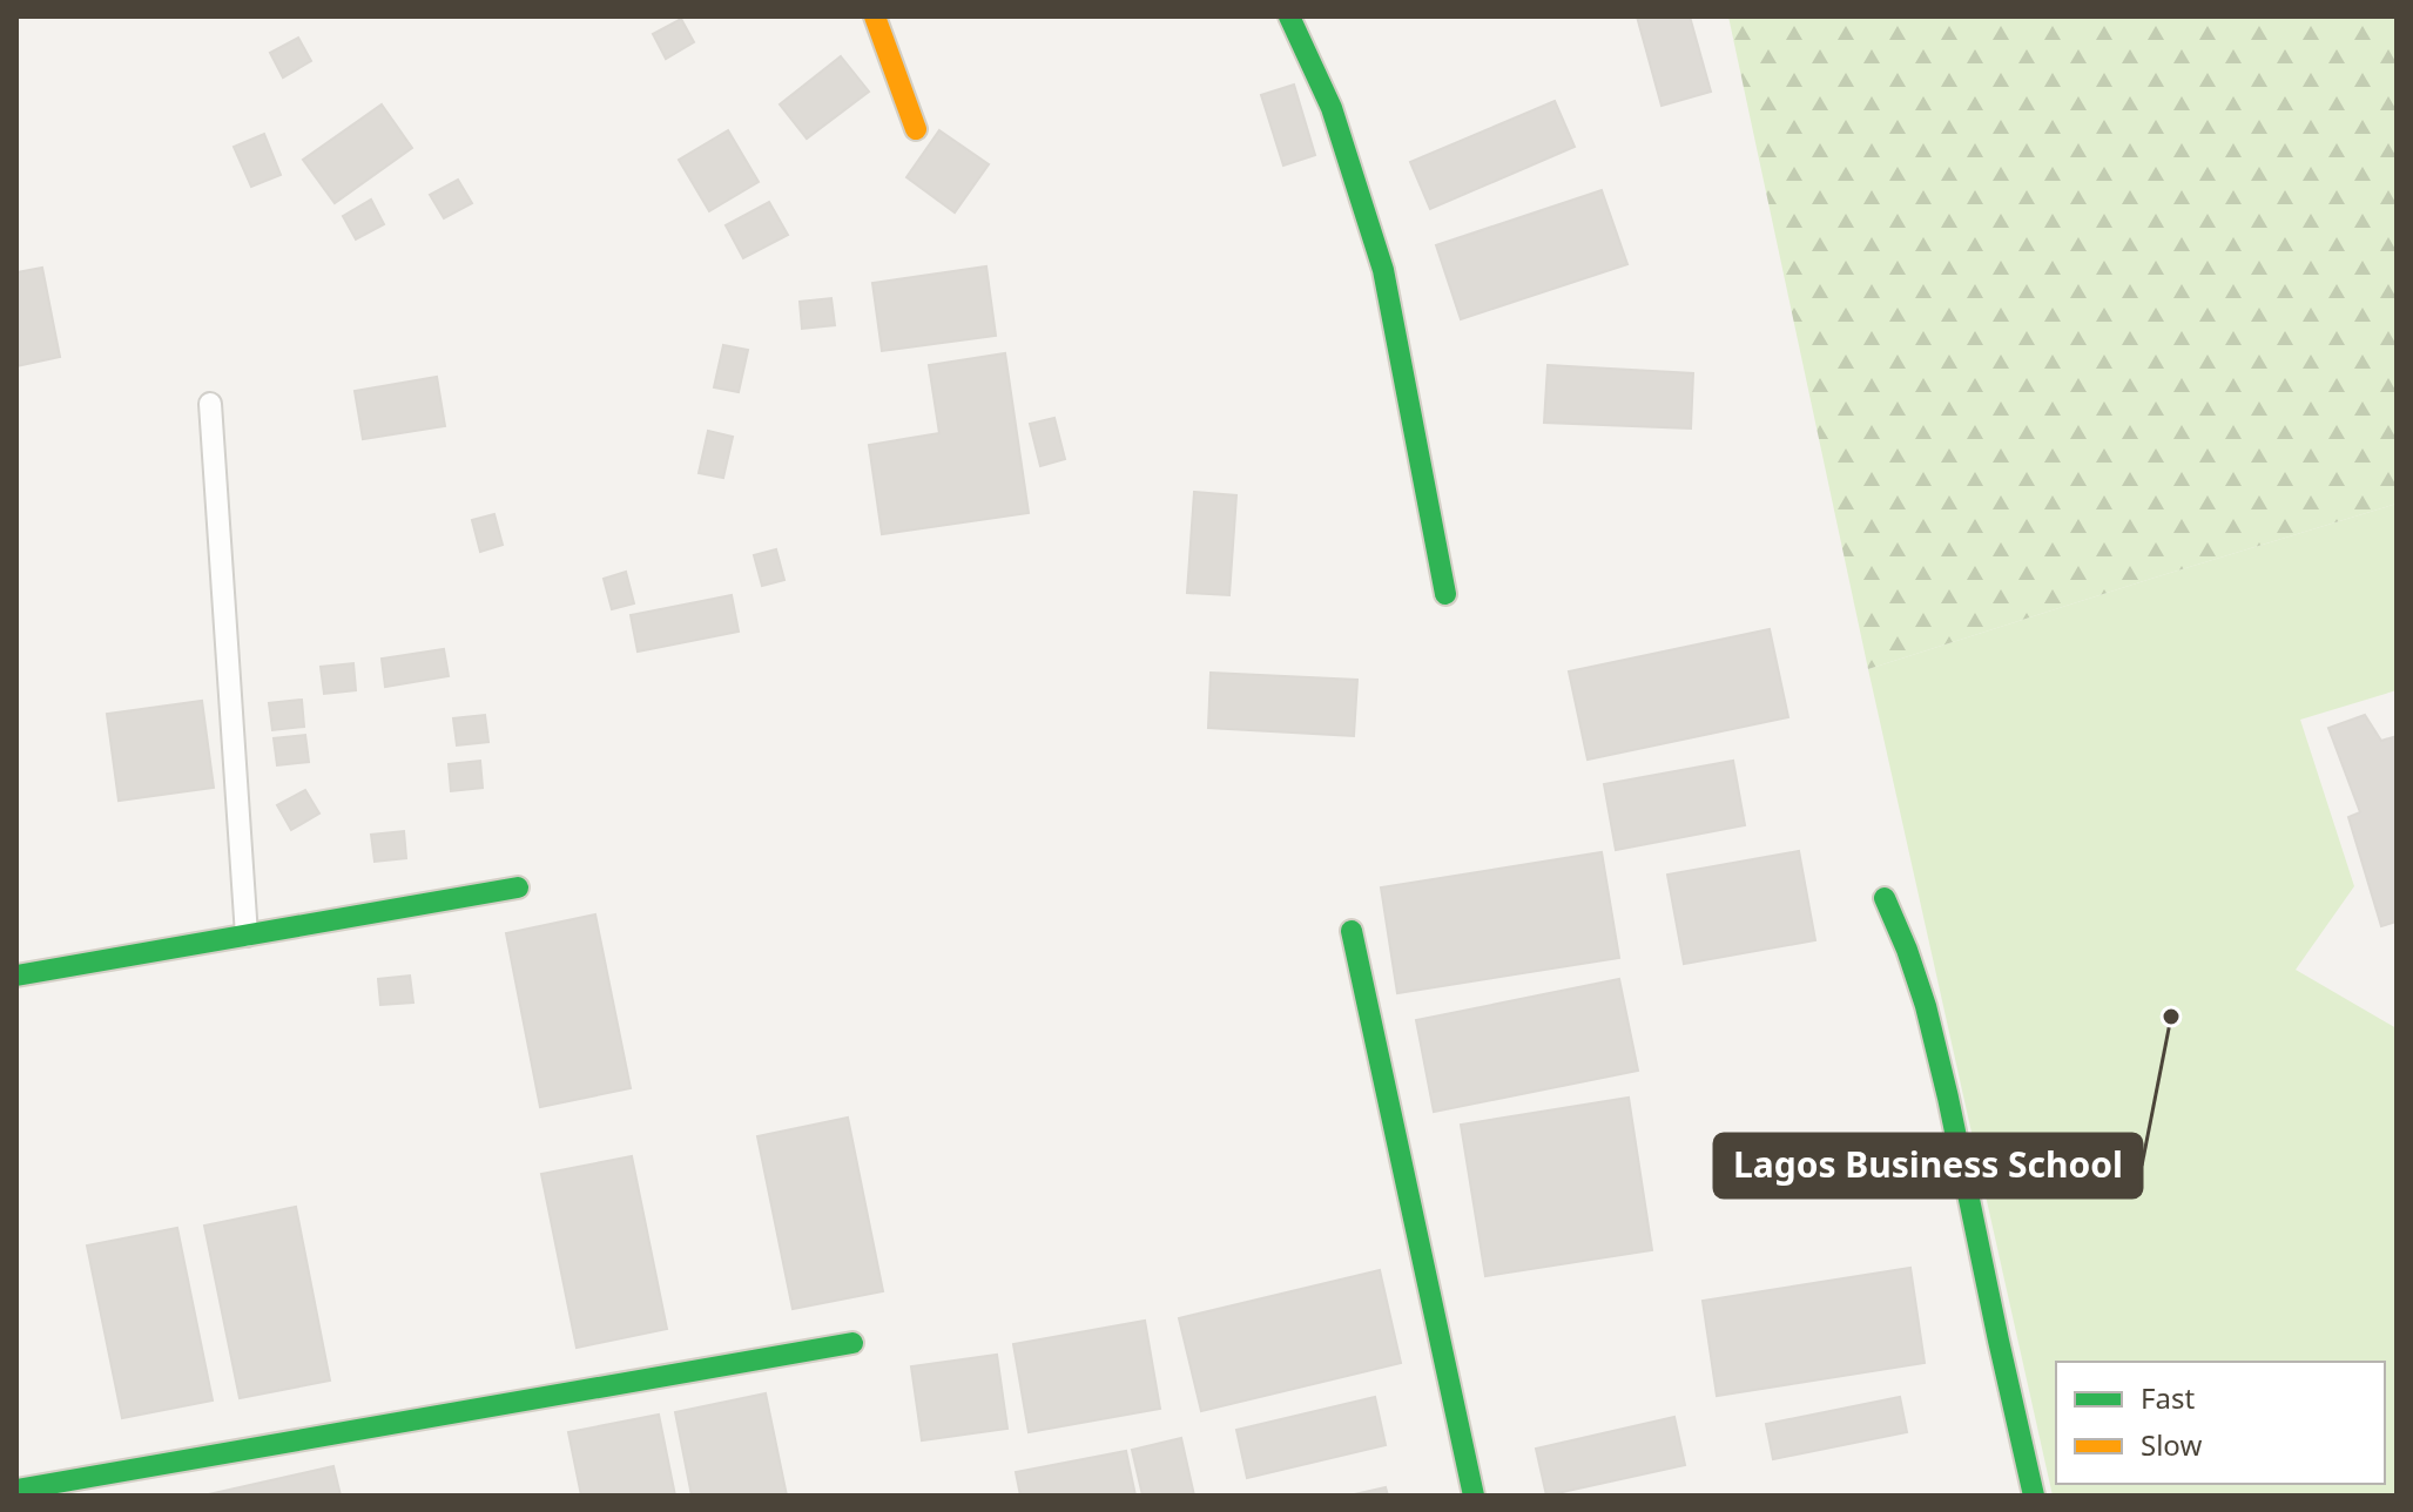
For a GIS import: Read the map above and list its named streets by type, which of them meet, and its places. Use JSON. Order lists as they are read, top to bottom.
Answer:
{
  "places": ["Lagos Business School"],
  "legend": ["Fast", "Slow"]
}
